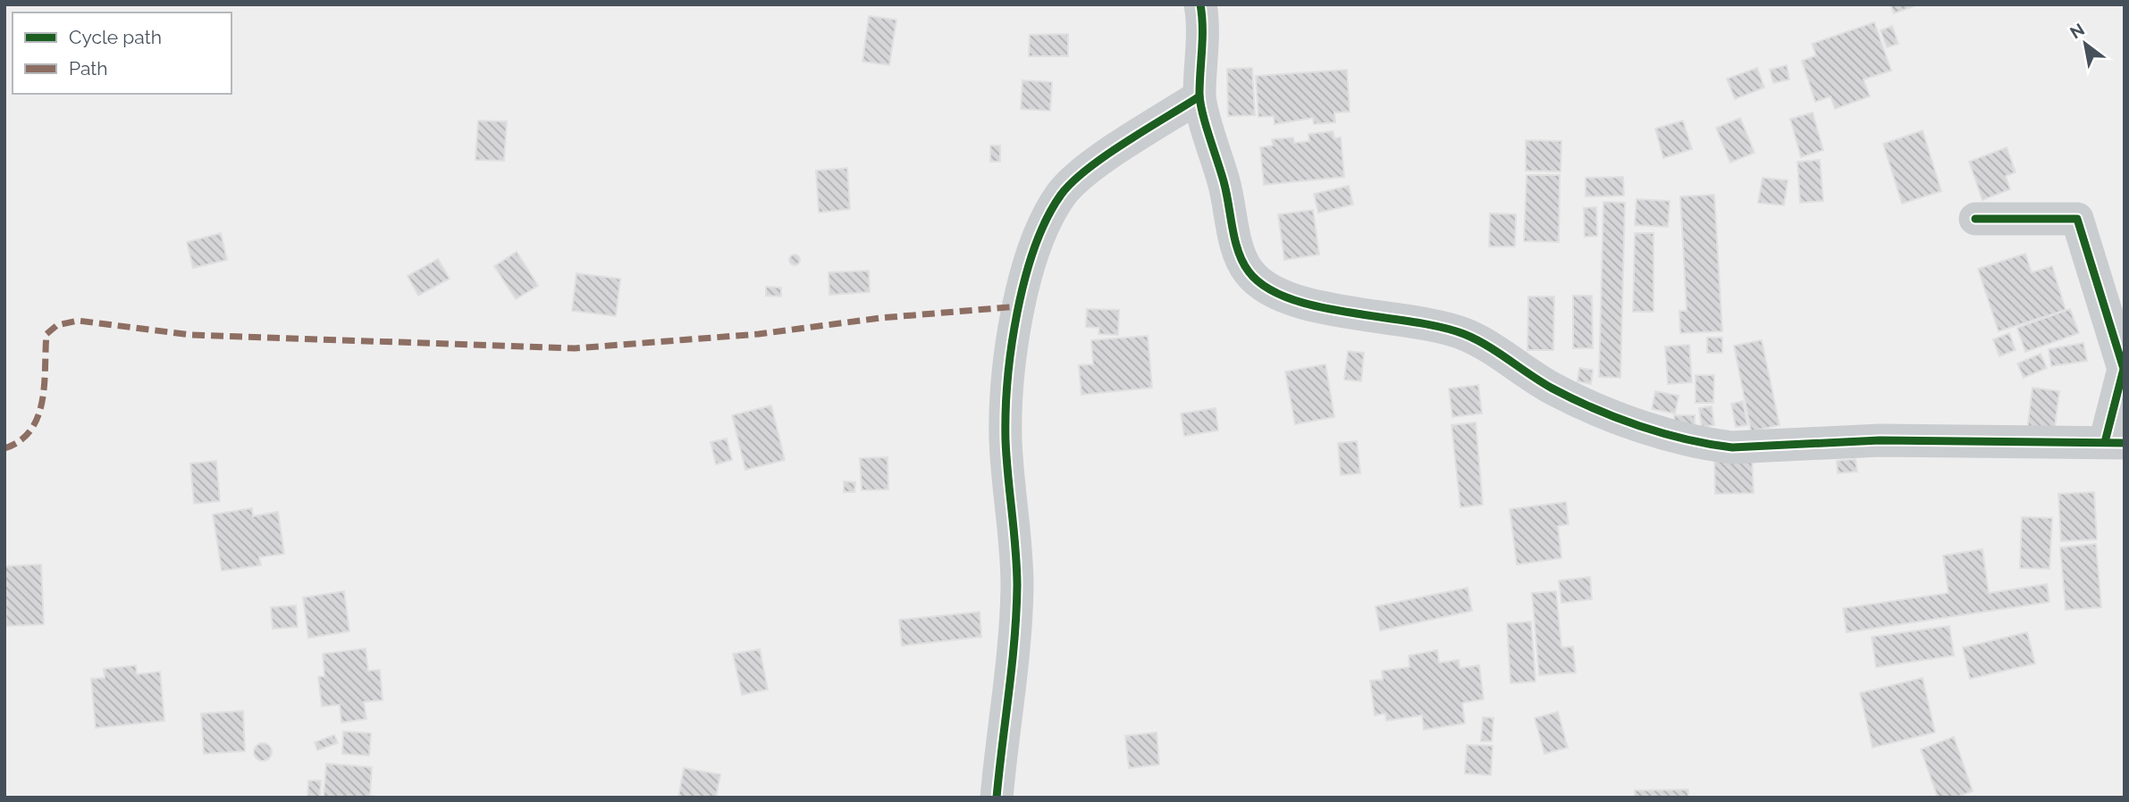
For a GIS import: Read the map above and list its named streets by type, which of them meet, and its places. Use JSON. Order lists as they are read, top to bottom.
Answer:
{
  "legend": ["Cycle path", "Path"],
  "north": "top left"
}
